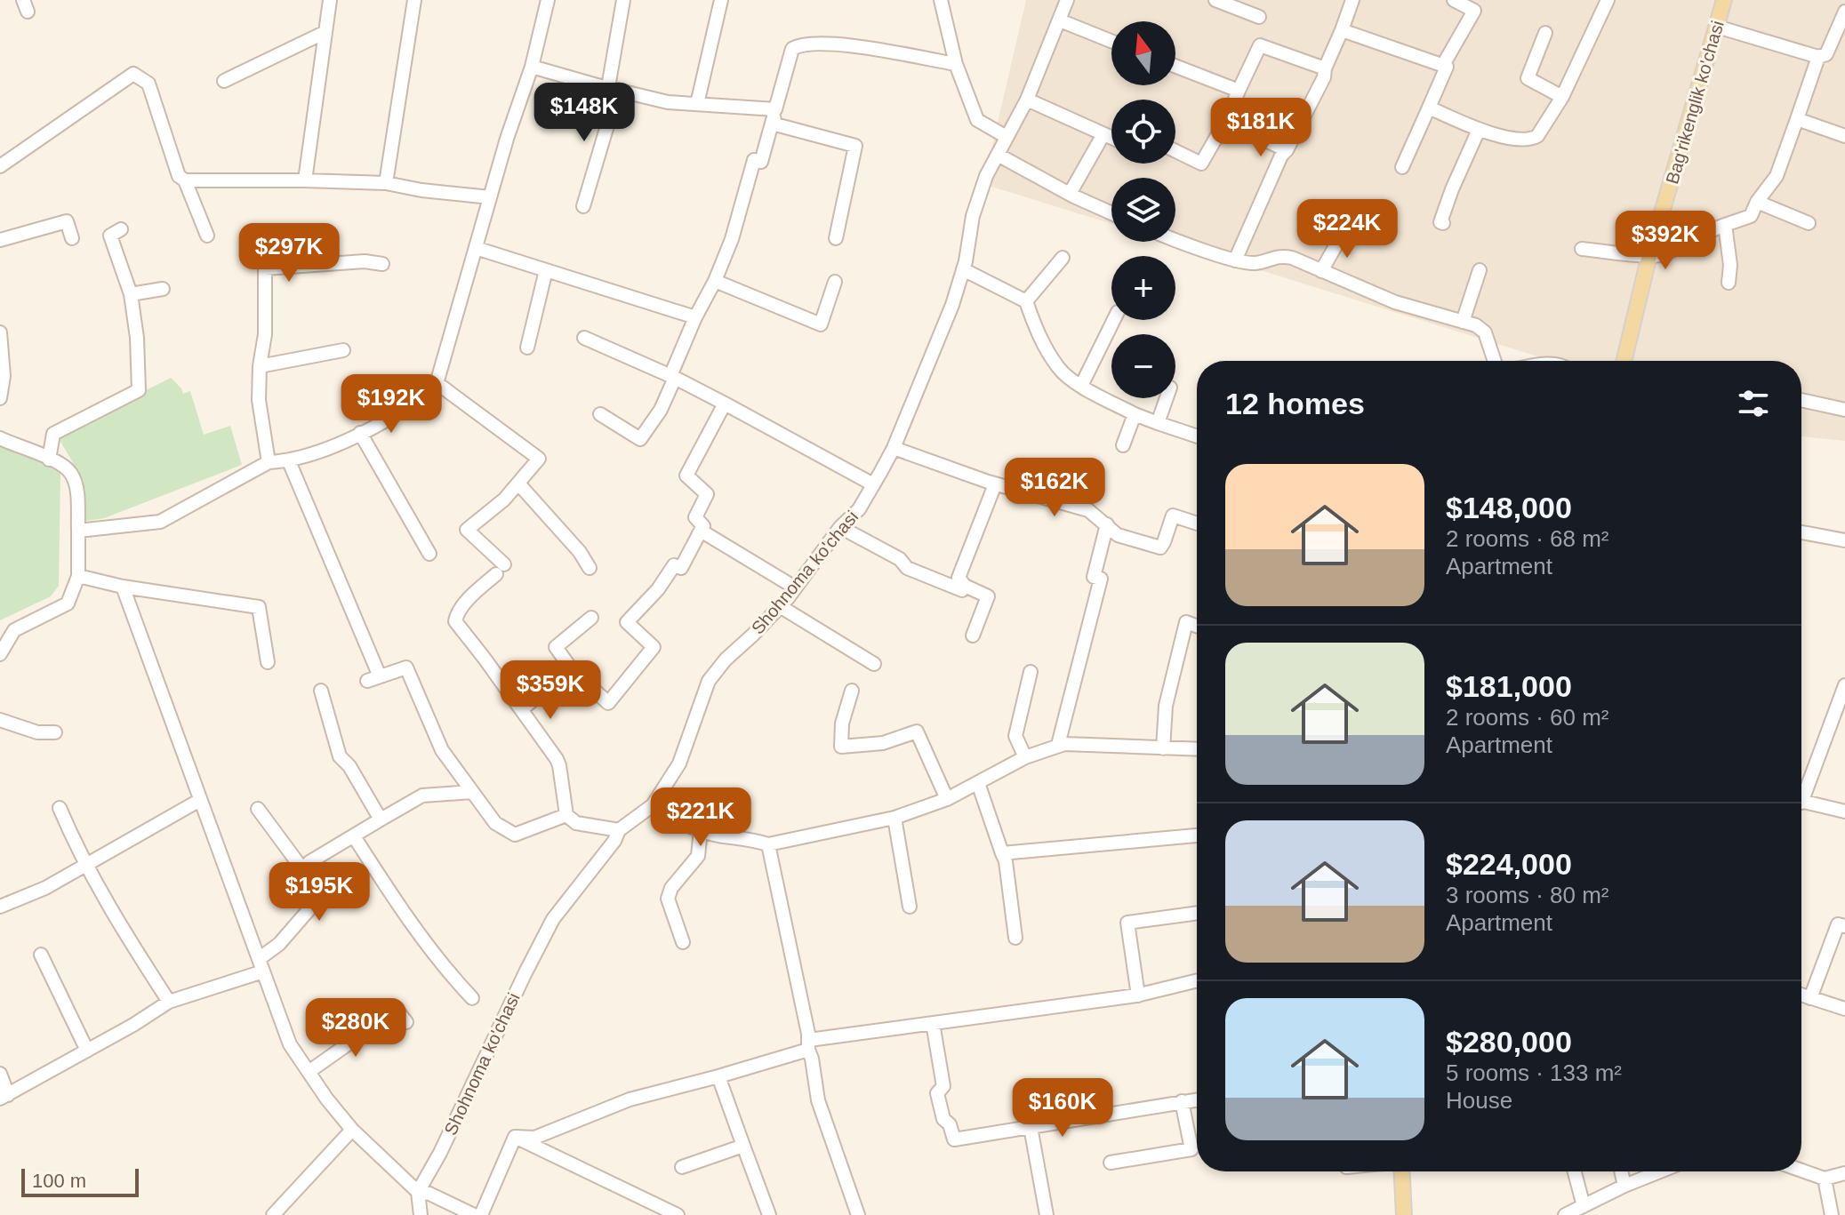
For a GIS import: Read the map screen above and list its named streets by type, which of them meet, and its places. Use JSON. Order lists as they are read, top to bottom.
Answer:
{
  "streets": {
    "main road": ["Bag'rikenglik ko'chasi"],
    "street": ["Shohnoma ko'chasi"]
  },
  "scale_bar": "100 m",
  "north": "top",
  "page": {
    "map_buttons": ["+", "−"],
    "price": [
      "$148K",
      "$181K",
      "$224K",
      "$392K",
      "$297K",
      "$192K",
      "$162K",
      "$359K",
      "$221K",
      "$195K",
      "$280K",
      "$160K"
    ],
    "heading": "12 homes",
    "list": [
      {
        "name": "$148,000",
        "note": "2 rooms · 68 m² · Apartment"
      },
      {
        "name": "$181,000",
        "note": "2 rooms · 60 m² · Apartment"
      },
      {
        "name": "$224,000",
        "note": "3 rooms · 80 m² · Apartment"
      },
      {
        "name": "$280,000",
        "note": "5 rooms · 133 m² · House"
      }
    ],
    "scale": "100 m"
  }
}
